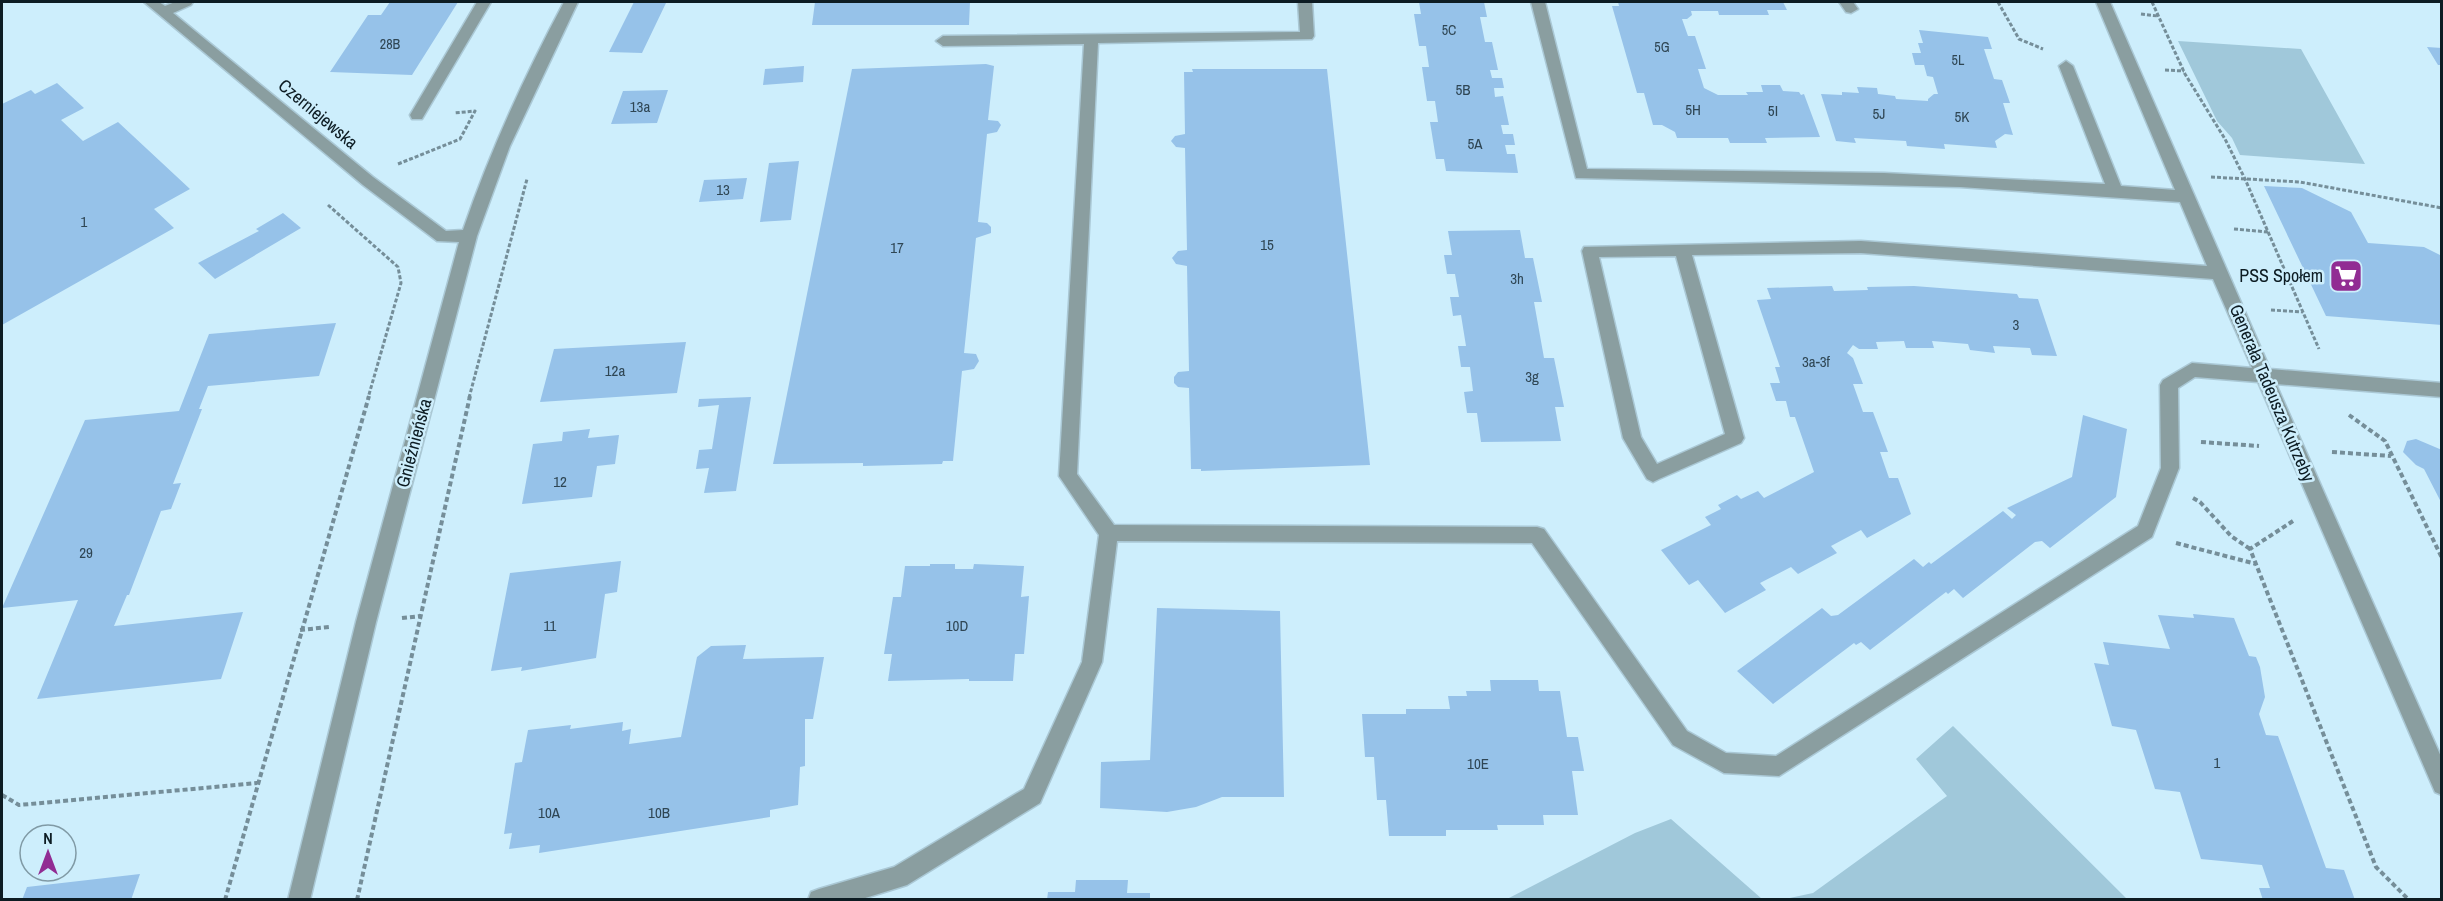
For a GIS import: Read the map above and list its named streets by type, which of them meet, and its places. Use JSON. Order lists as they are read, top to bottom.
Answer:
{
  "streets": {
    "street": ["Czerniejewska", "Generała Tadeusza Kutrzeby", "Gnieźnieńska"]
  },
  "crossings": [
    ["Czerniejewska", "Gnieźnieńska"]
  ],
  "places": {
    "supermarket": ["PSS Społem"]
  },
  "house_numbers": [
    "5C",
    "28B",
    "5G",
    "5L",
    "5B",
    "13a",
    "5H",
    "5I",
    "5J",
    "5K",
    "5A",
    "13",
    "1",
    "15",
    "17",
    "3h",
    "3",
    "3a-3f",
    "12a",
    "3g",
    "12",
    "29",
    "11",
    "10D",
    "1",
    "10E",
    "10A",
    "10B"
  ],
  "north": "top"
}
